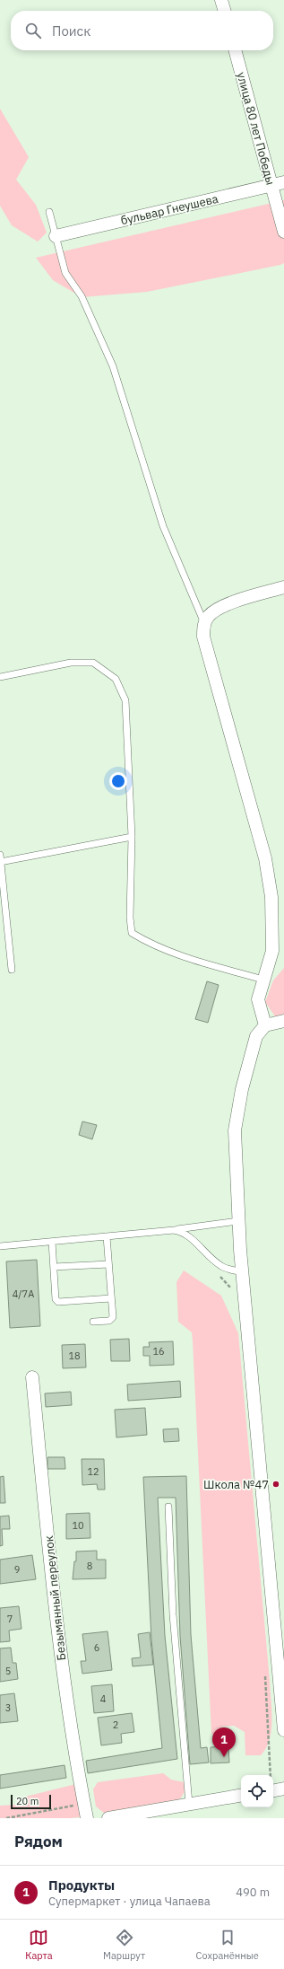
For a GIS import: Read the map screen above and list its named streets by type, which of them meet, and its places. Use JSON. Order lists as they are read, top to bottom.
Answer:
{
  "streets": {
    "street": ["улица 80 лет Победы", "бульвар Гнеушева", "Безымянный переулок"]
  },
  "crossings": [
    ["улица 80 лет Победы", "бульвар Гнеушева"]
  ],
  "places": ["Школа №47"],
  "house_numbers": [
    "4/7А",
    "16",
    "18",
    "12",
    "10",
    "8",
    "9",
    "7",
    "6",
    "5",
    "4",
    "3",
    "2"
  ],
  "scale_bar": "20 m",
  "page": {
    "search": "Поиск",
    "pins": "1",
    "scale": "20 m",
    "heading": "Рядом",
    "list": [
      {
        "mark": "1",
        "name": "Продукты",
        "note": "Супермаркет · улица Чапаева",
        "value": "490 m"
      }
    ],
    "nav": ["Карта", "Маршрут", "Сохранённые"]
  }
}
